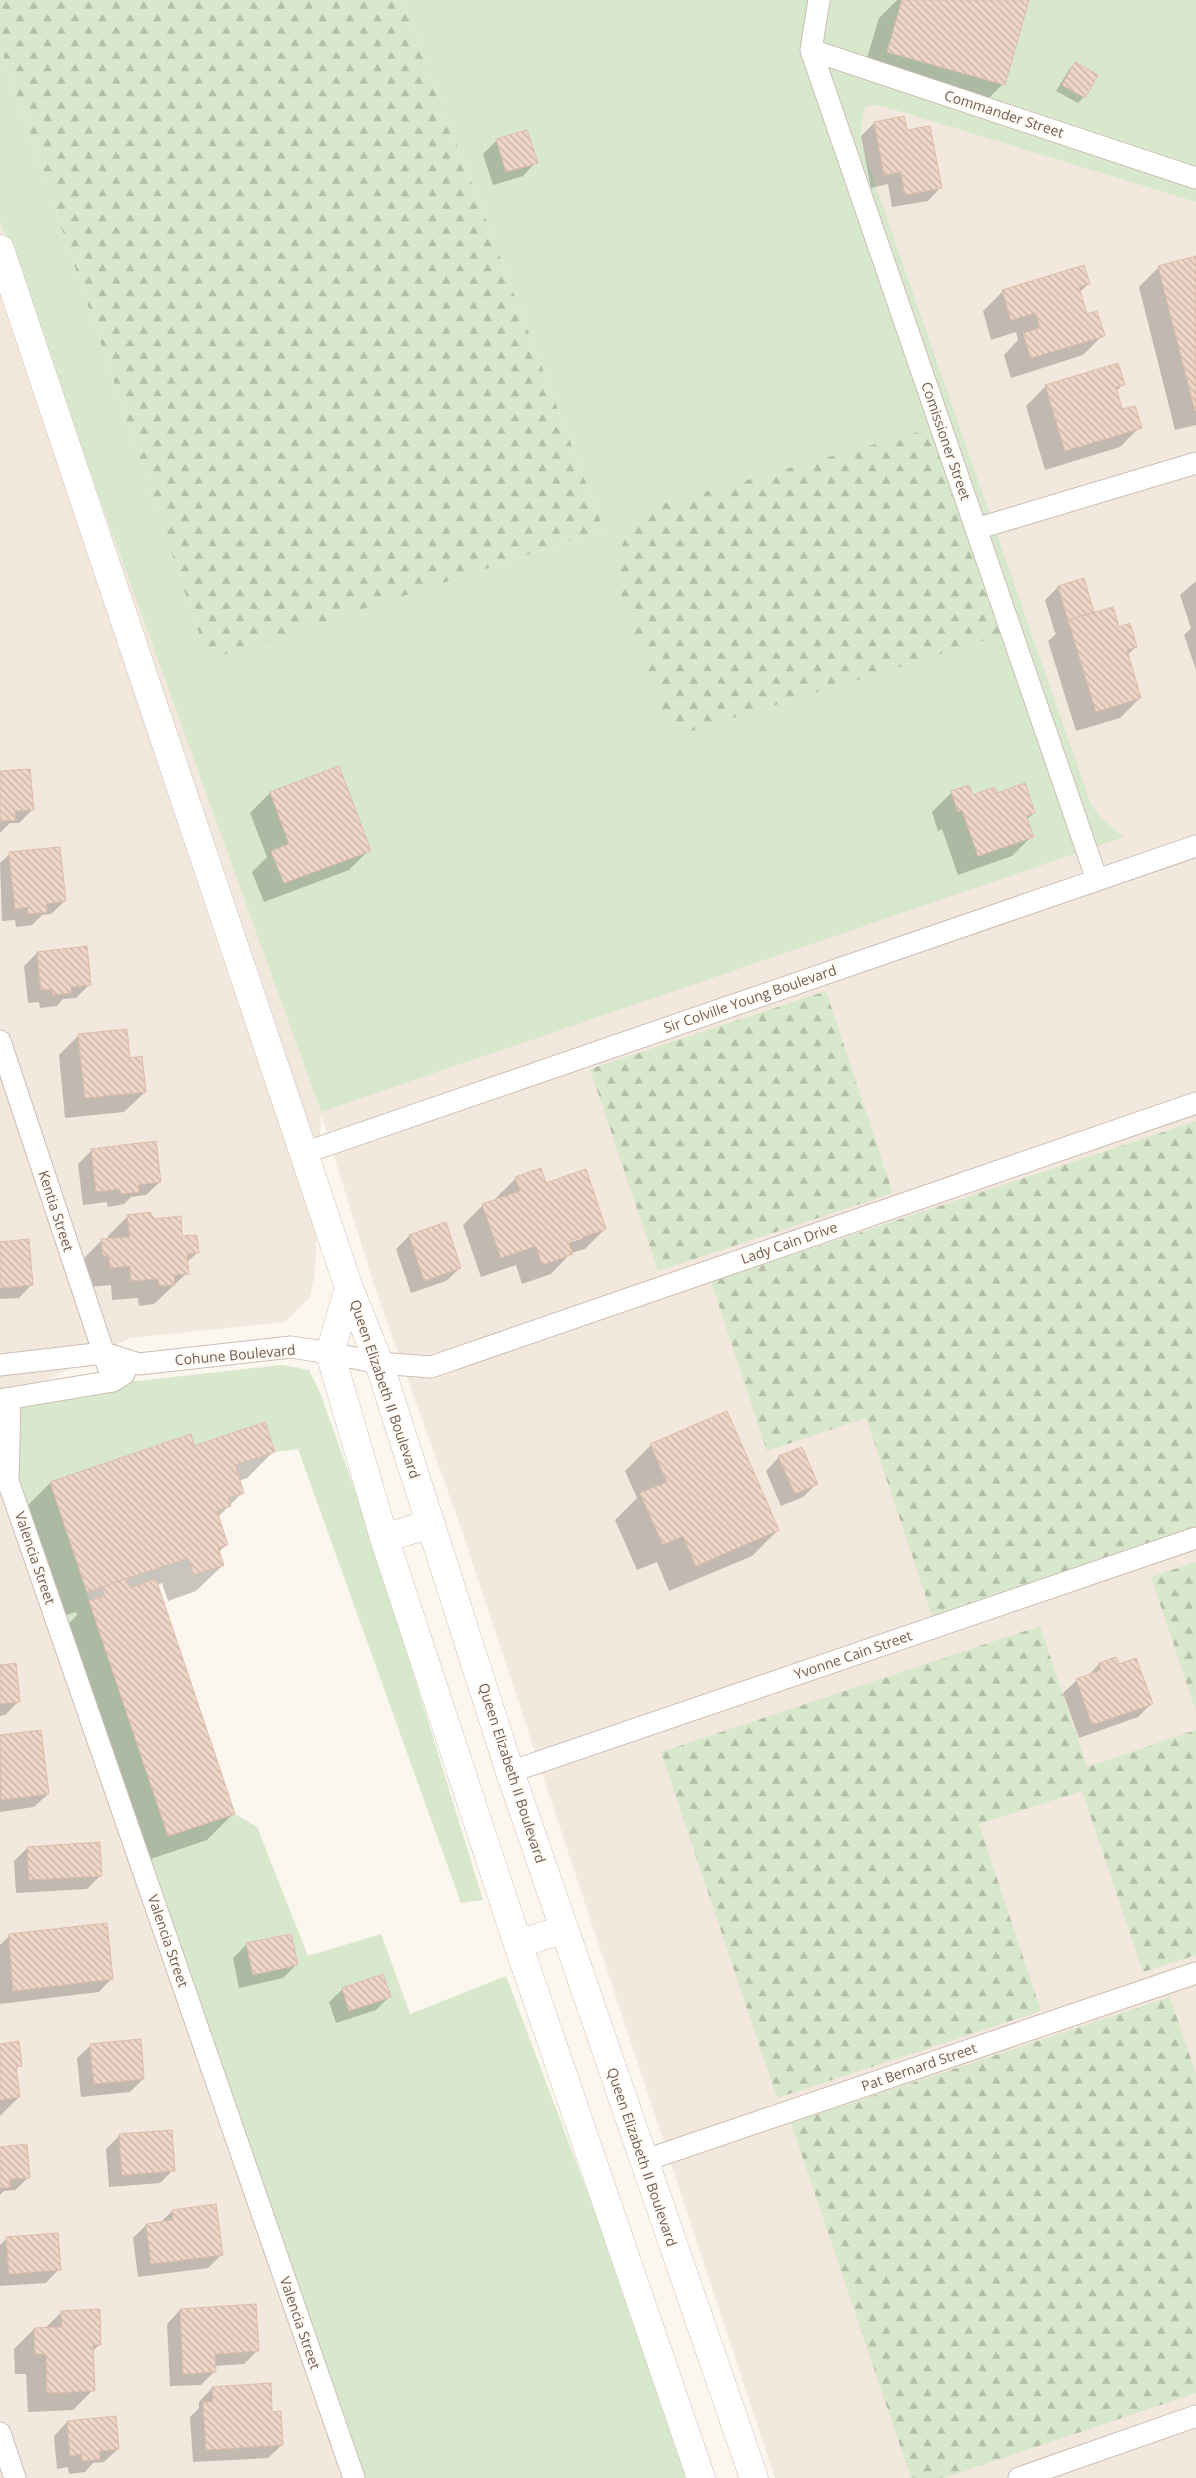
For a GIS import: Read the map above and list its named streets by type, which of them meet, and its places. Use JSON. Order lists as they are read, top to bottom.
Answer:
{
  "streets": {
    "street": [
      "Commander Street",
      "Comissioner Street",
      "Sir Colville Young Boulevard",
      "Kentia Street",
      "Lady Cain Drive",
      "Cohune Boulevard",
      "Queen Elizabeth II Boulevard",
      "Valencia Street",
      "Yvonne Cain Street",
      "Pat Bernard Street"
    ]
  },
  "crossings": [
    ["Commander Street", "Comissioner Street"],
    ["Comissioner Street", "Sir Colville Young Boulevard"],
    ["Kentia Street", "Cohune Boulevard"],
    ["Lady Cain Drive", "Cohune Boulevard"],
    ["Lady Cain Drive", "Queen Elizabeth II Boulevard"],
    ["Cohune Boulevard", "Queen Elizabeth II Boulevard"],
    ["Cohune Boulevard", "Valencia Street"],
    ["Queen Elizabeth II Boulevard", "Yvonne Cain Street"],
    ["Queen Elizabeth II Boulevard", "Pat Bernard Street"]
  ]
}
